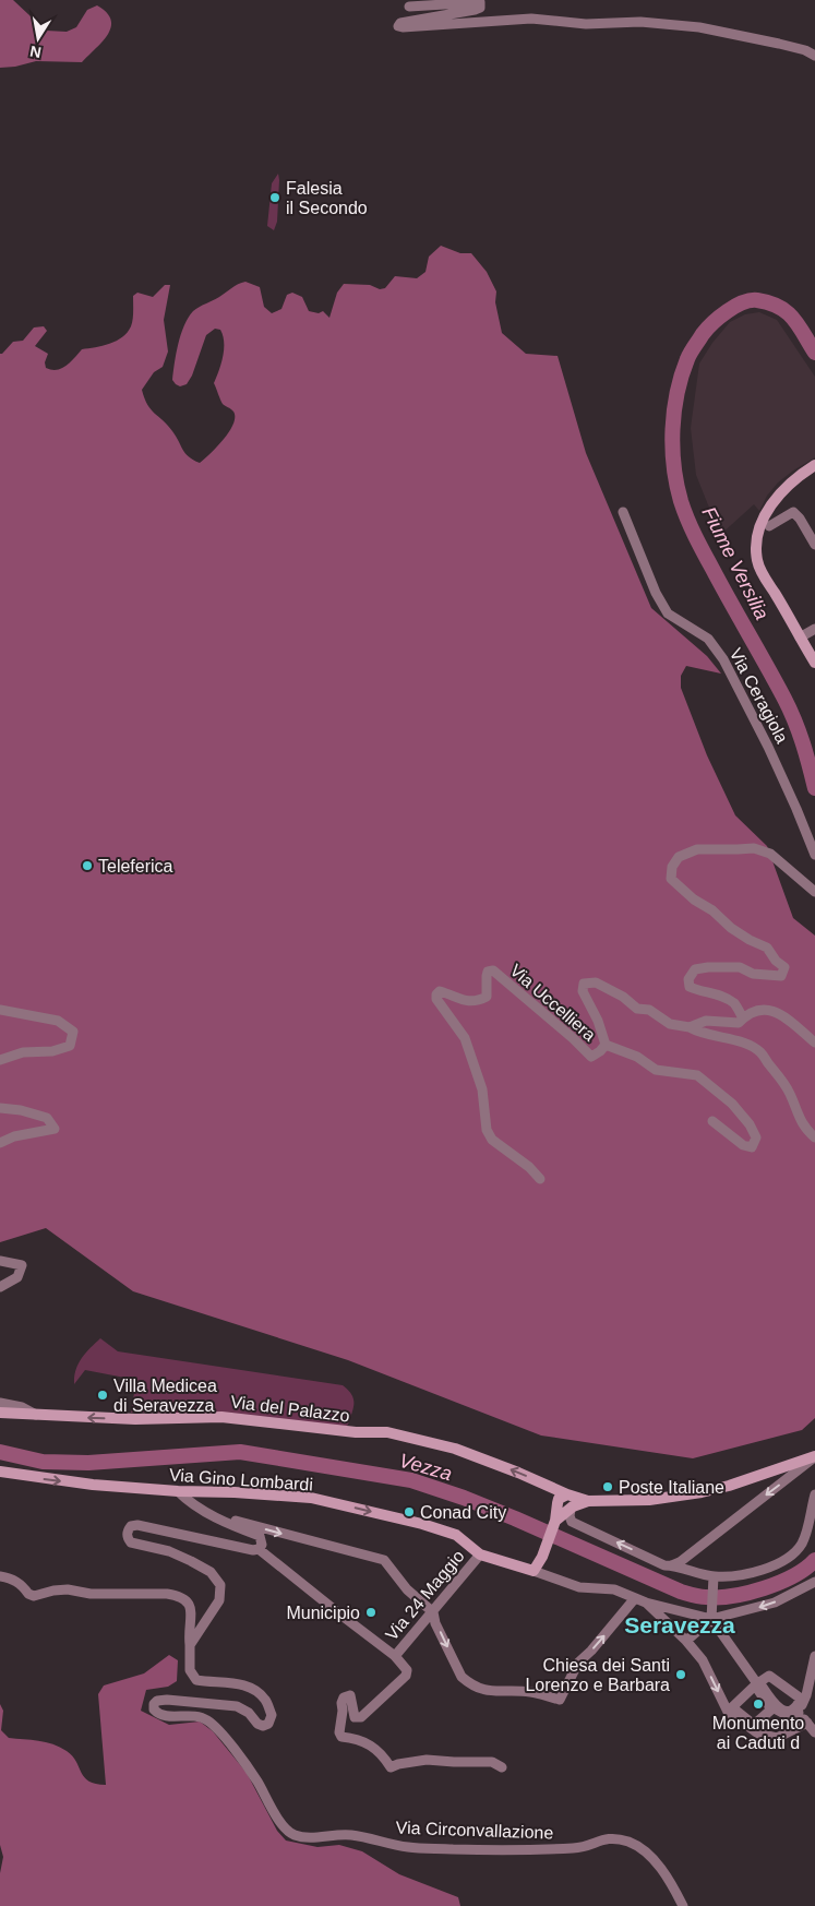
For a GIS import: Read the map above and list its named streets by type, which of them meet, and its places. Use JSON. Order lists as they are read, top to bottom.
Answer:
{
  "streets": {
    "main road": ["Via del Palazzo", "Via Gino Lombardi"],
    "street": [
      "Via Ceragiola",
      "Via Uccelliera",
      "Via 24 Maggio",
      "Via Circonvallazione"
    ]
  },
  "crossings": [
    ["Via Gino Lombardi", "Via 24 Maggio"]
  ],
  "one_way": ["Via del Palazzo", "Via Gino Lombardi"],
  "districts": ["Seravezza"],
  "water": ["Fiume Versilia", "Vezza"],
  "places": [
    "Falesia il Secondo",
    "Teleferica",
    "Villa Medicea di Seravezza",
    "Poste Italiane",
    "Conad City",
    "Municipio",
    "Chiesa dei Santi Lorenzo e Barbara",
    "Monumento ai Caduti d"
  ],
  "north": "bottom"
}
